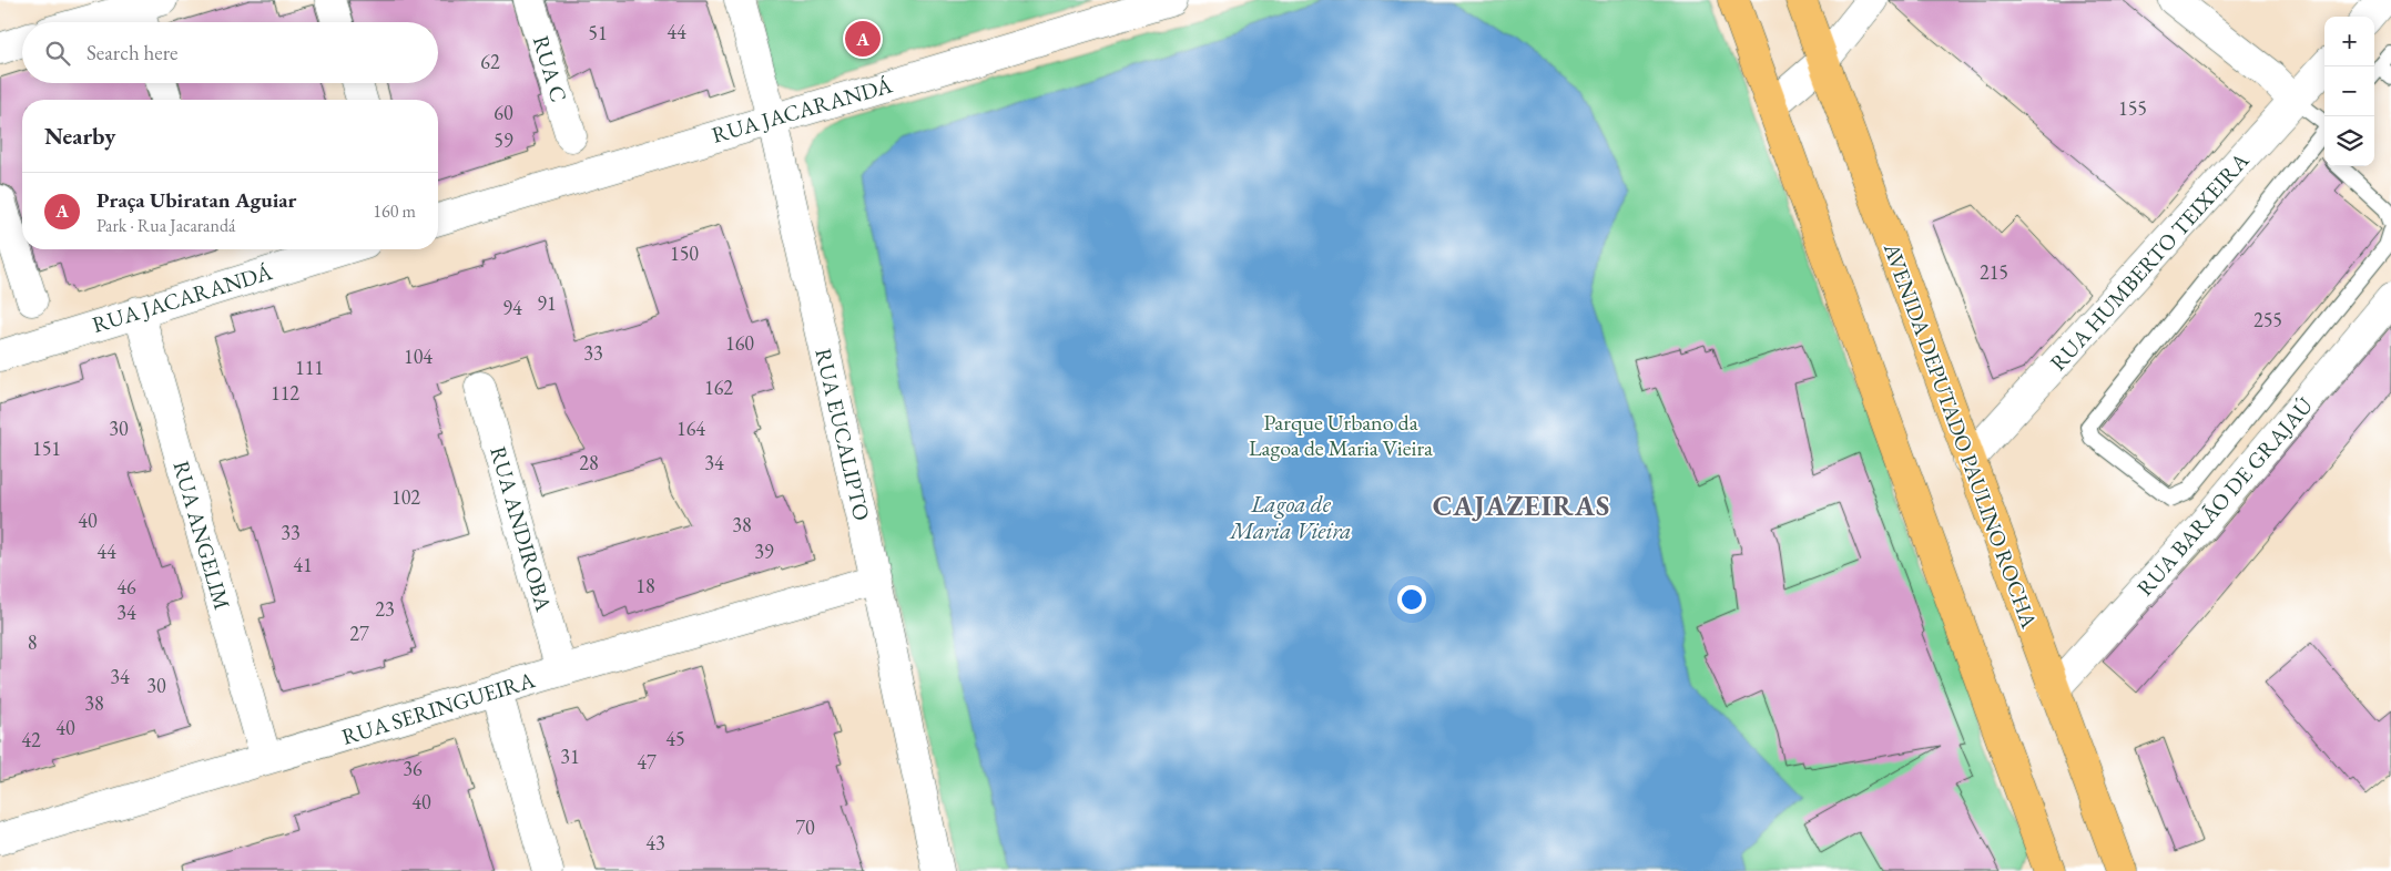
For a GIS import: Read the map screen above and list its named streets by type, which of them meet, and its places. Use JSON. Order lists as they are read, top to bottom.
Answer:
{
  "streets": {
    "main road": ["AVENIDA DEPUTADO PAULINO ROCHA"],
    "street": [
      "RUA C",
      "RUA JACARANDÁ",
      "RUA HUMBERTO TEIXEIRA",
      "RUA EUCALIPTO",
      "RUA BARÃO DE GRAJAÚ",
      "RUA ANDIROBA",
      "RUA ANGELIM",
      "RUA SERINGUEIRA"
    ]
  },
  "crossings": [
    ["RUA JACARANDÁ", "RUA EUCALIPTO"],
    ["RUA JACARANDÁ", "RUA ANGELIM"],
    ["RUA HUMBERTO TEIXEIRA", "AVENIDA DEPUTADO PAULINO ROCHA"],
    ["RUA EUCALIPTO", "RUA SERINGUEIRA"],
    ["AVENIDA DEPUTADO PAULINO ROCHA", "RUA BARÃO DE GRAJAÚ"],
    ["RUA ANDIROBA", "RUA SERINGUEIRA"],
    ["RUA ANGELIM", "RUA SERINGUEIRA"]
  ],
  "districts": ["CAJAZEIRAS"],
  "water": ["Lagoa de Maria Vieira"],
  "parks": ["Parque Urbano da Lagoa de Maria Vieira"],
  "house_numbers": [
    "44",
    "51",
    "62",
    "155",
    "60",
    "59",
    "150",
    "215",
    "91",
    "94",
    "255",
    "160",
    "33",
    "104",
    "111",
    "162",
    "112",
    "30",
    "164",
    "151",
    "28",
    "34",
    "102",
    "40",
    "38",
    "33",
    "44",
    "39",
    "41",
    "18",
    "46",
    "23",
    "34",
    "27",
    "8",
    "34",
    "30",
    "38",
    "40",
    "45",
    "42",
    "31",
    "47",
    "36",
    "40",
    "70",
    "43"
  ],
  "page": {
    "map_buttons": ["+", "−"],
    "pins": "A",
    "search": "Search here",
    "heading": "Nearby",
    "list": [
      {
        "mark": "A",
        "name": "Praça Ubiratan Aguiar",
        "note": "Park · Rua Jacarandá",
        "value": "160 m"
      }
    ]
  }
}
